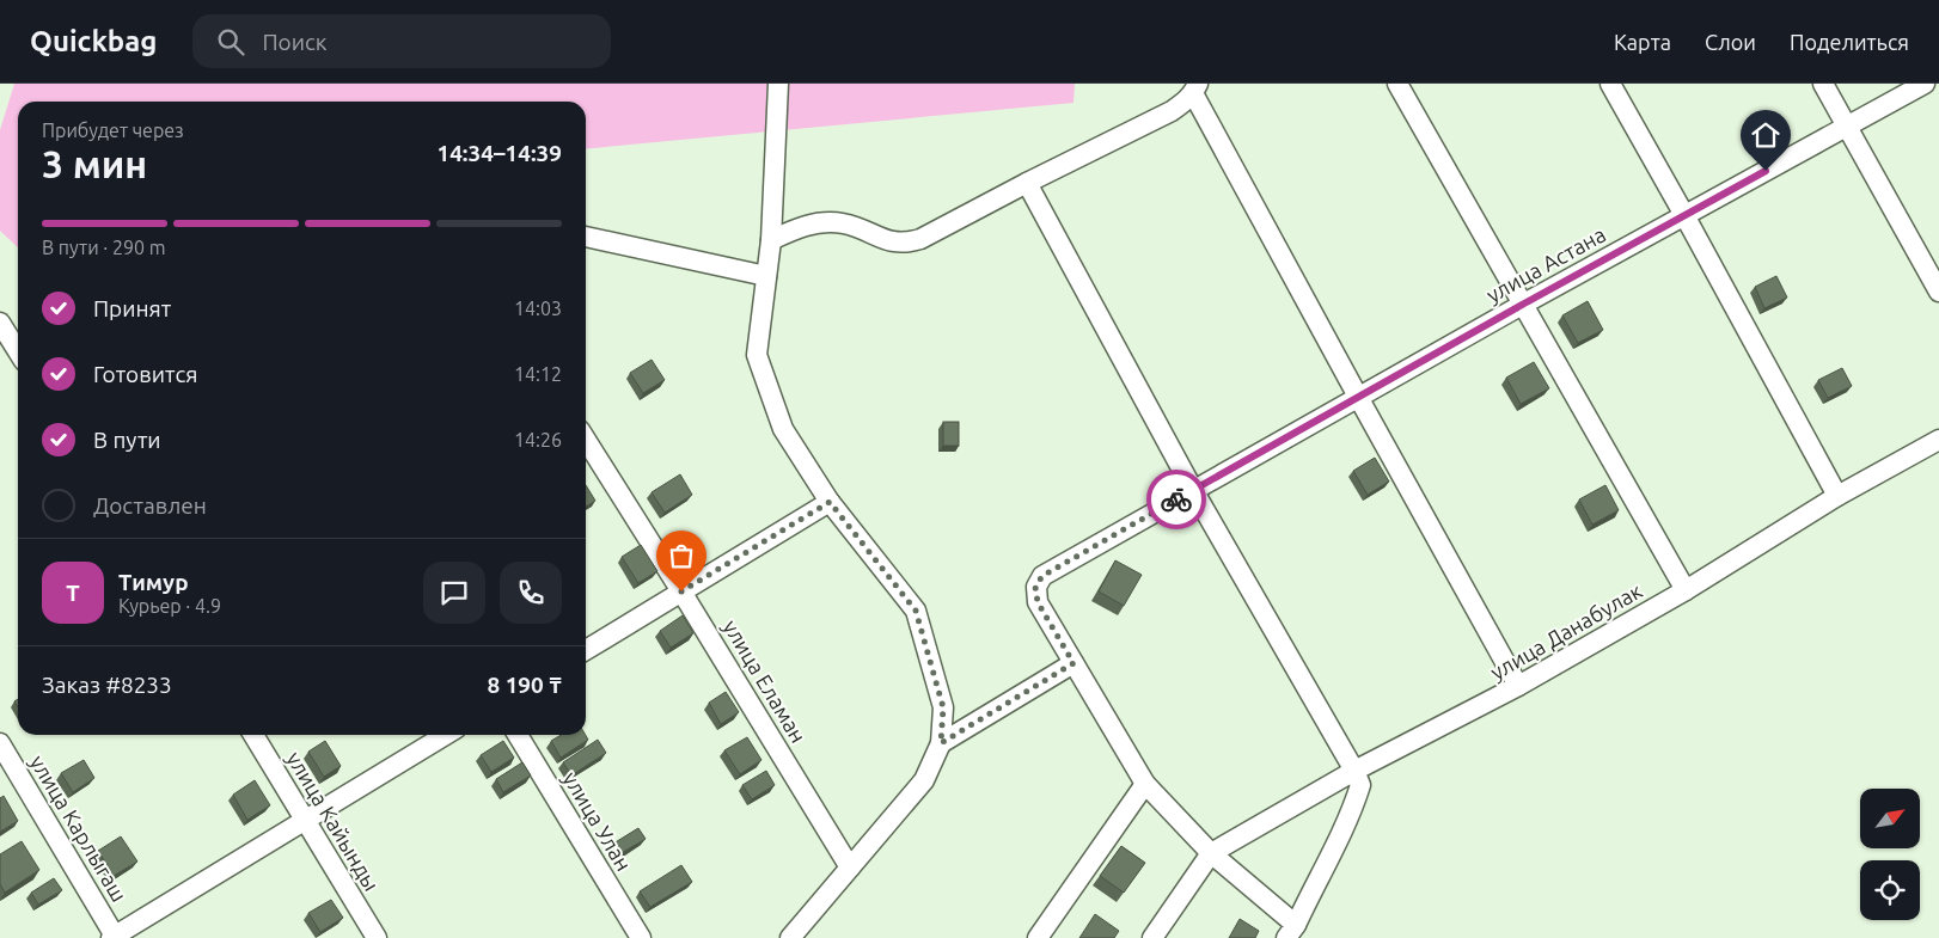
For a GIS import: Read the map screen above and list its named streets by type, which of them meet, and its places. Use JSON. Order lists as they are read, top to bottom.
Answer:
{
  "streets": {
    "street": [
      "улица Астана",
      "улица Данабулак",
      "улица Еламан",
      "улица Кайынды",
      "улица Улан",
      "улица Карлыгаш"
    ]
  },
  "crossings": [
    ["улица Астана", "улица Данабулак"]
  ],
  "north": "top right",
  "page": {
    "header": "Quickbag",
    "search": "Поиск",
    "nav": ["Карта", "Слои", "Поделиться"],
    "heading": ["3 мин", "Прибудет через", "14:34–14:39"],
    "panel": [
      "Тимур",
      "Курьер · 4.9",
      "Заказ #8233",
      "8 190 ₸"
    ],
    "bar": "В пути · 290 m",
    "list": [
      ["Принят", "14:03"],
      ["Готовится", "14:12"],
      ["В пути", "14:26"],
      "Доставлен"
    ],
    "round": "Т"
  }
}
